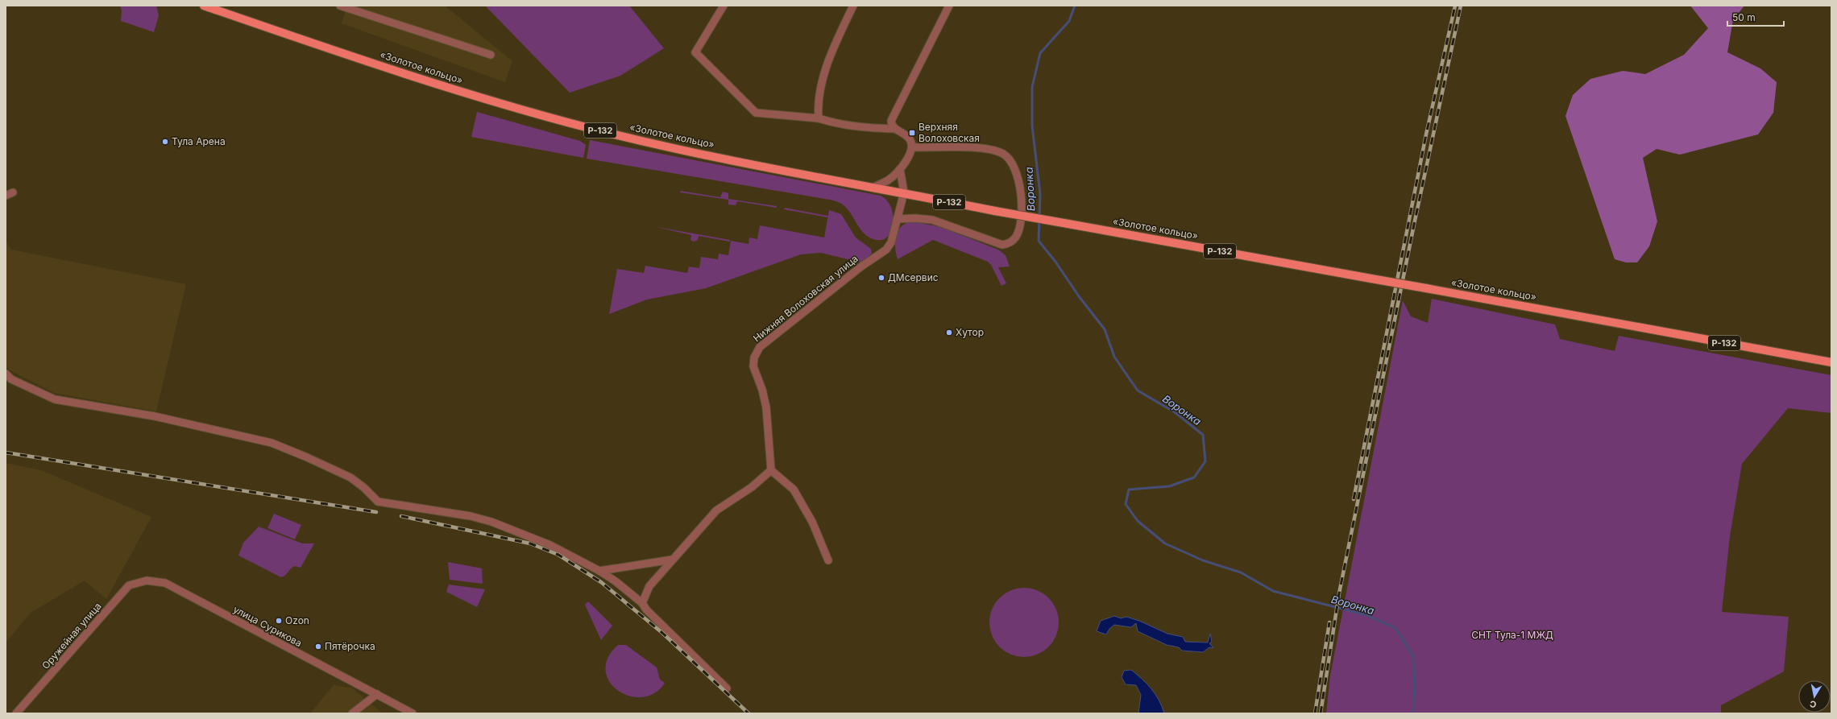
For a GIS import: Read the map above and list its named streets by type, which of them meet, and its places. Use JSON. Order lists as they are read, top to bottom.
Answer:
{
  "streets": {
    "main road": ["«Золотое кольцо»", "Р-132"],
    "street": ["Нижняя Волоховская улица", "улица Сурикова", "Оружейная улица"]
  },
  "crossings": [
    ["«Золотое кольцо»", "Нижняя Волоховская улица"],
    ["улица Сурикова", "Оружейная улица"]
  ],
  "water": ["Воронка"],
  "parks": ["СНТ Тула-1 МЖД"],
  "places": {
    "transit": ["Верхняя Волоховская"],
    "other": [
      "Тула Арена",
      "ДМсервис",
      "Хутор",
      "Ozon",
      "Пятёрочка"
    ]
  },
  "scale_bar": "50 m",
  "north": "bottom"
}
